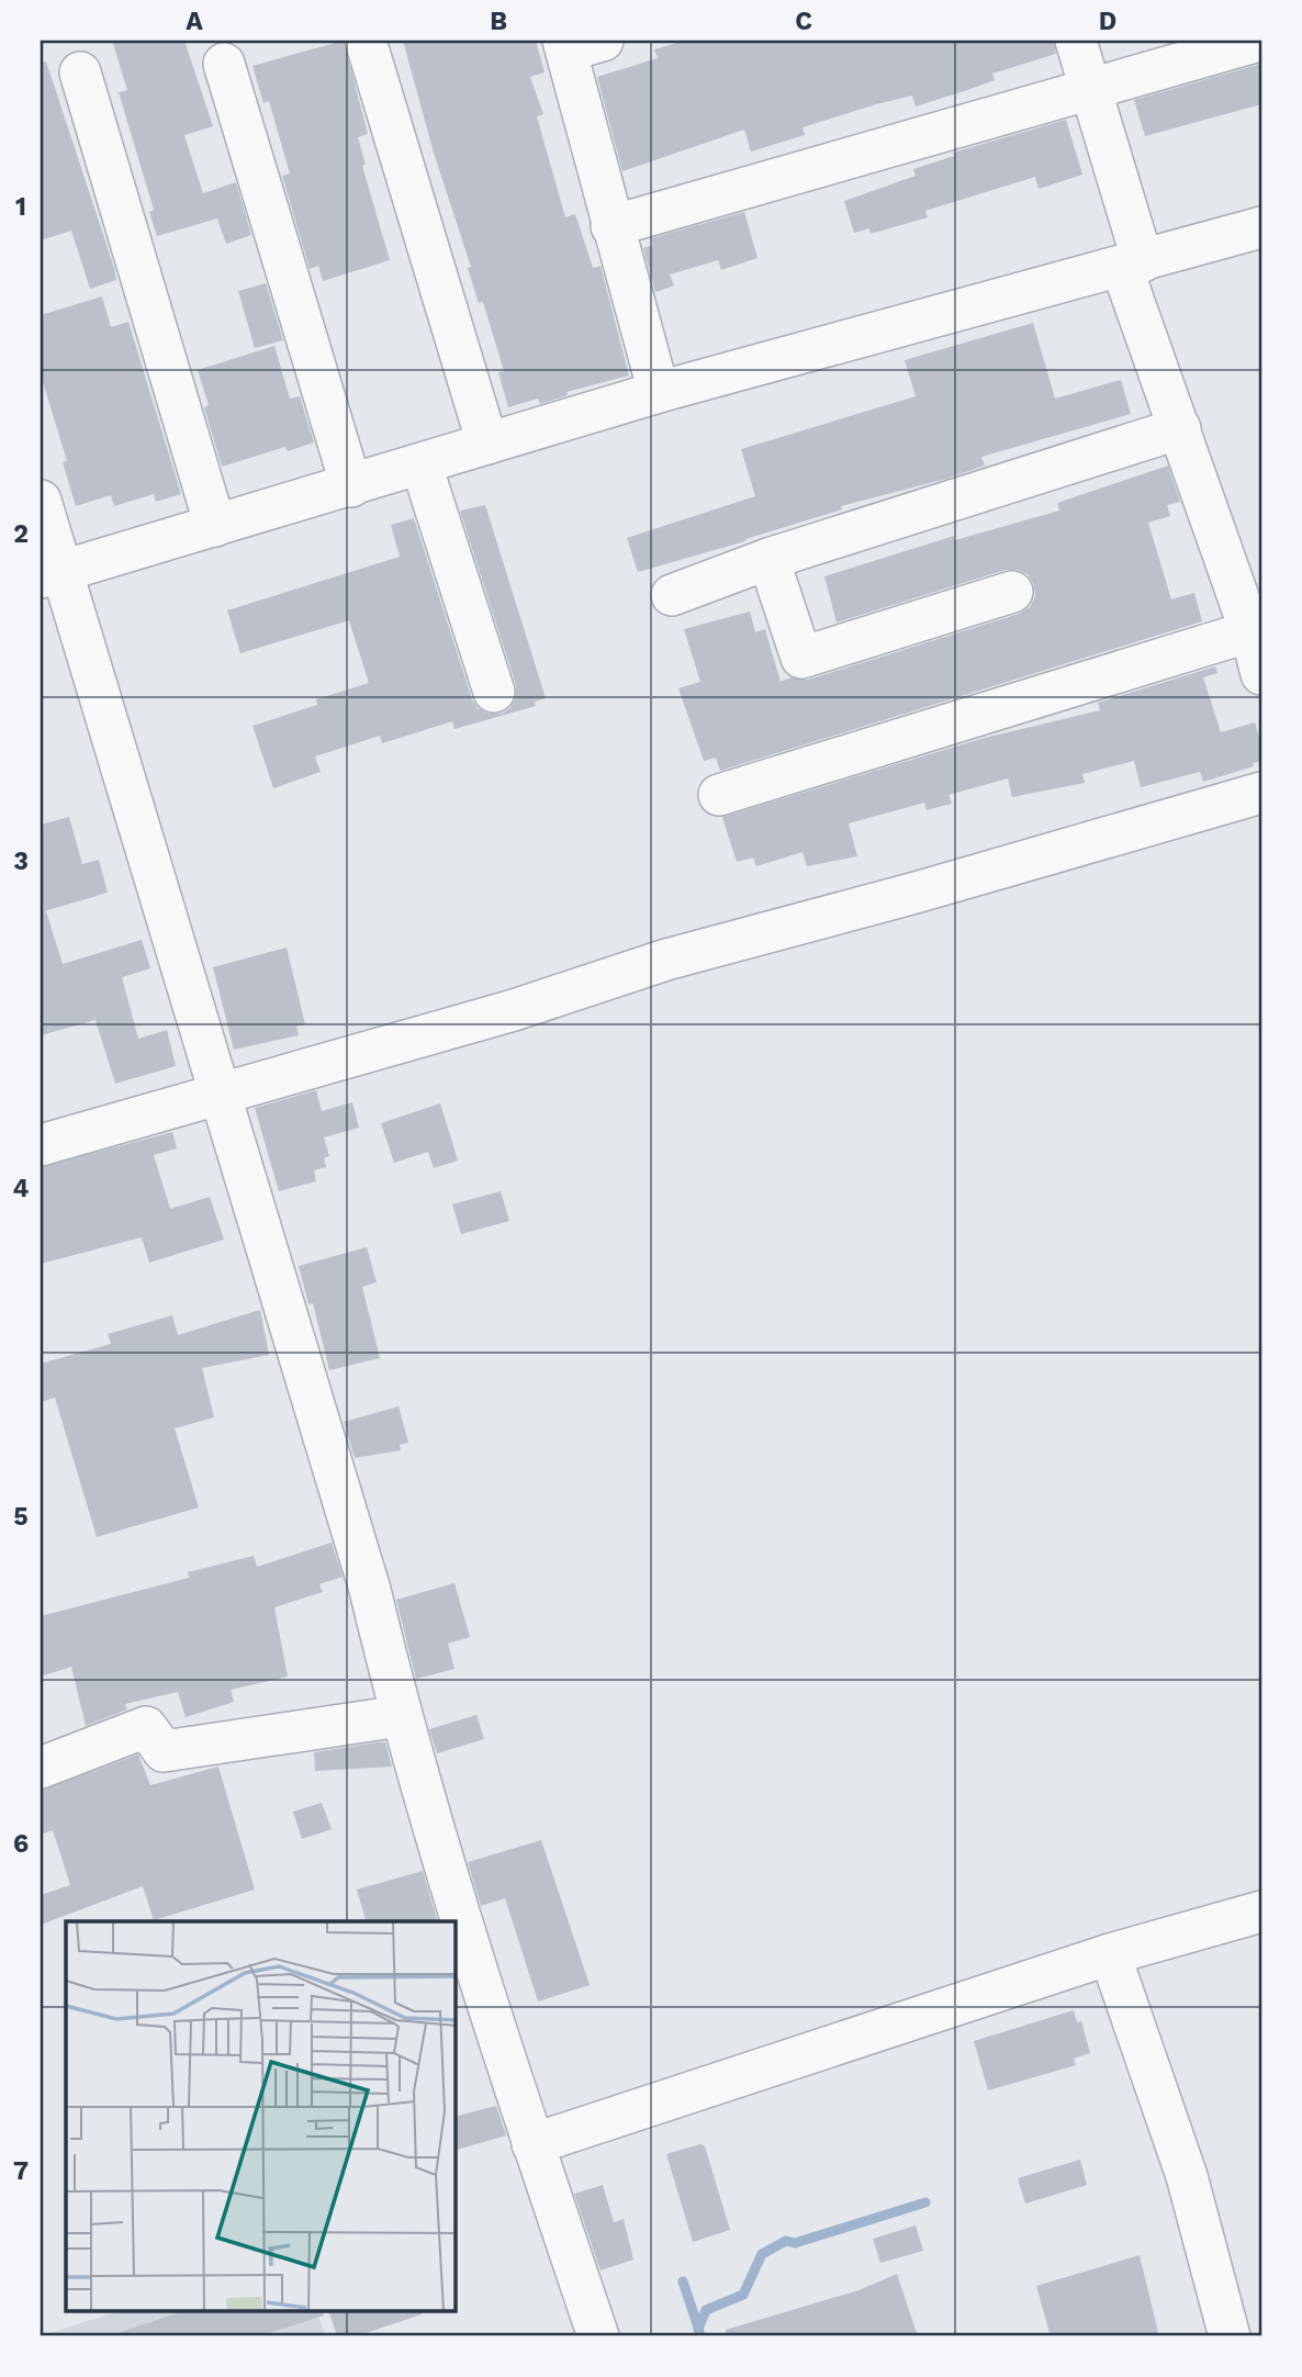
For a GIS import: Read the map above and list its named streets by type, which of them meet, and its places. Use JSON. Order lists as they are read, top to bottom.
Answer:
{
  "grid": {
    "columns": [
      "A",
      "B",
      "C",
      "D"
    ],
    "rows": [
      "1",
      "2",
      "3",
      "4",
      "5",
      "6",
      "7"
    ]
  }
}
